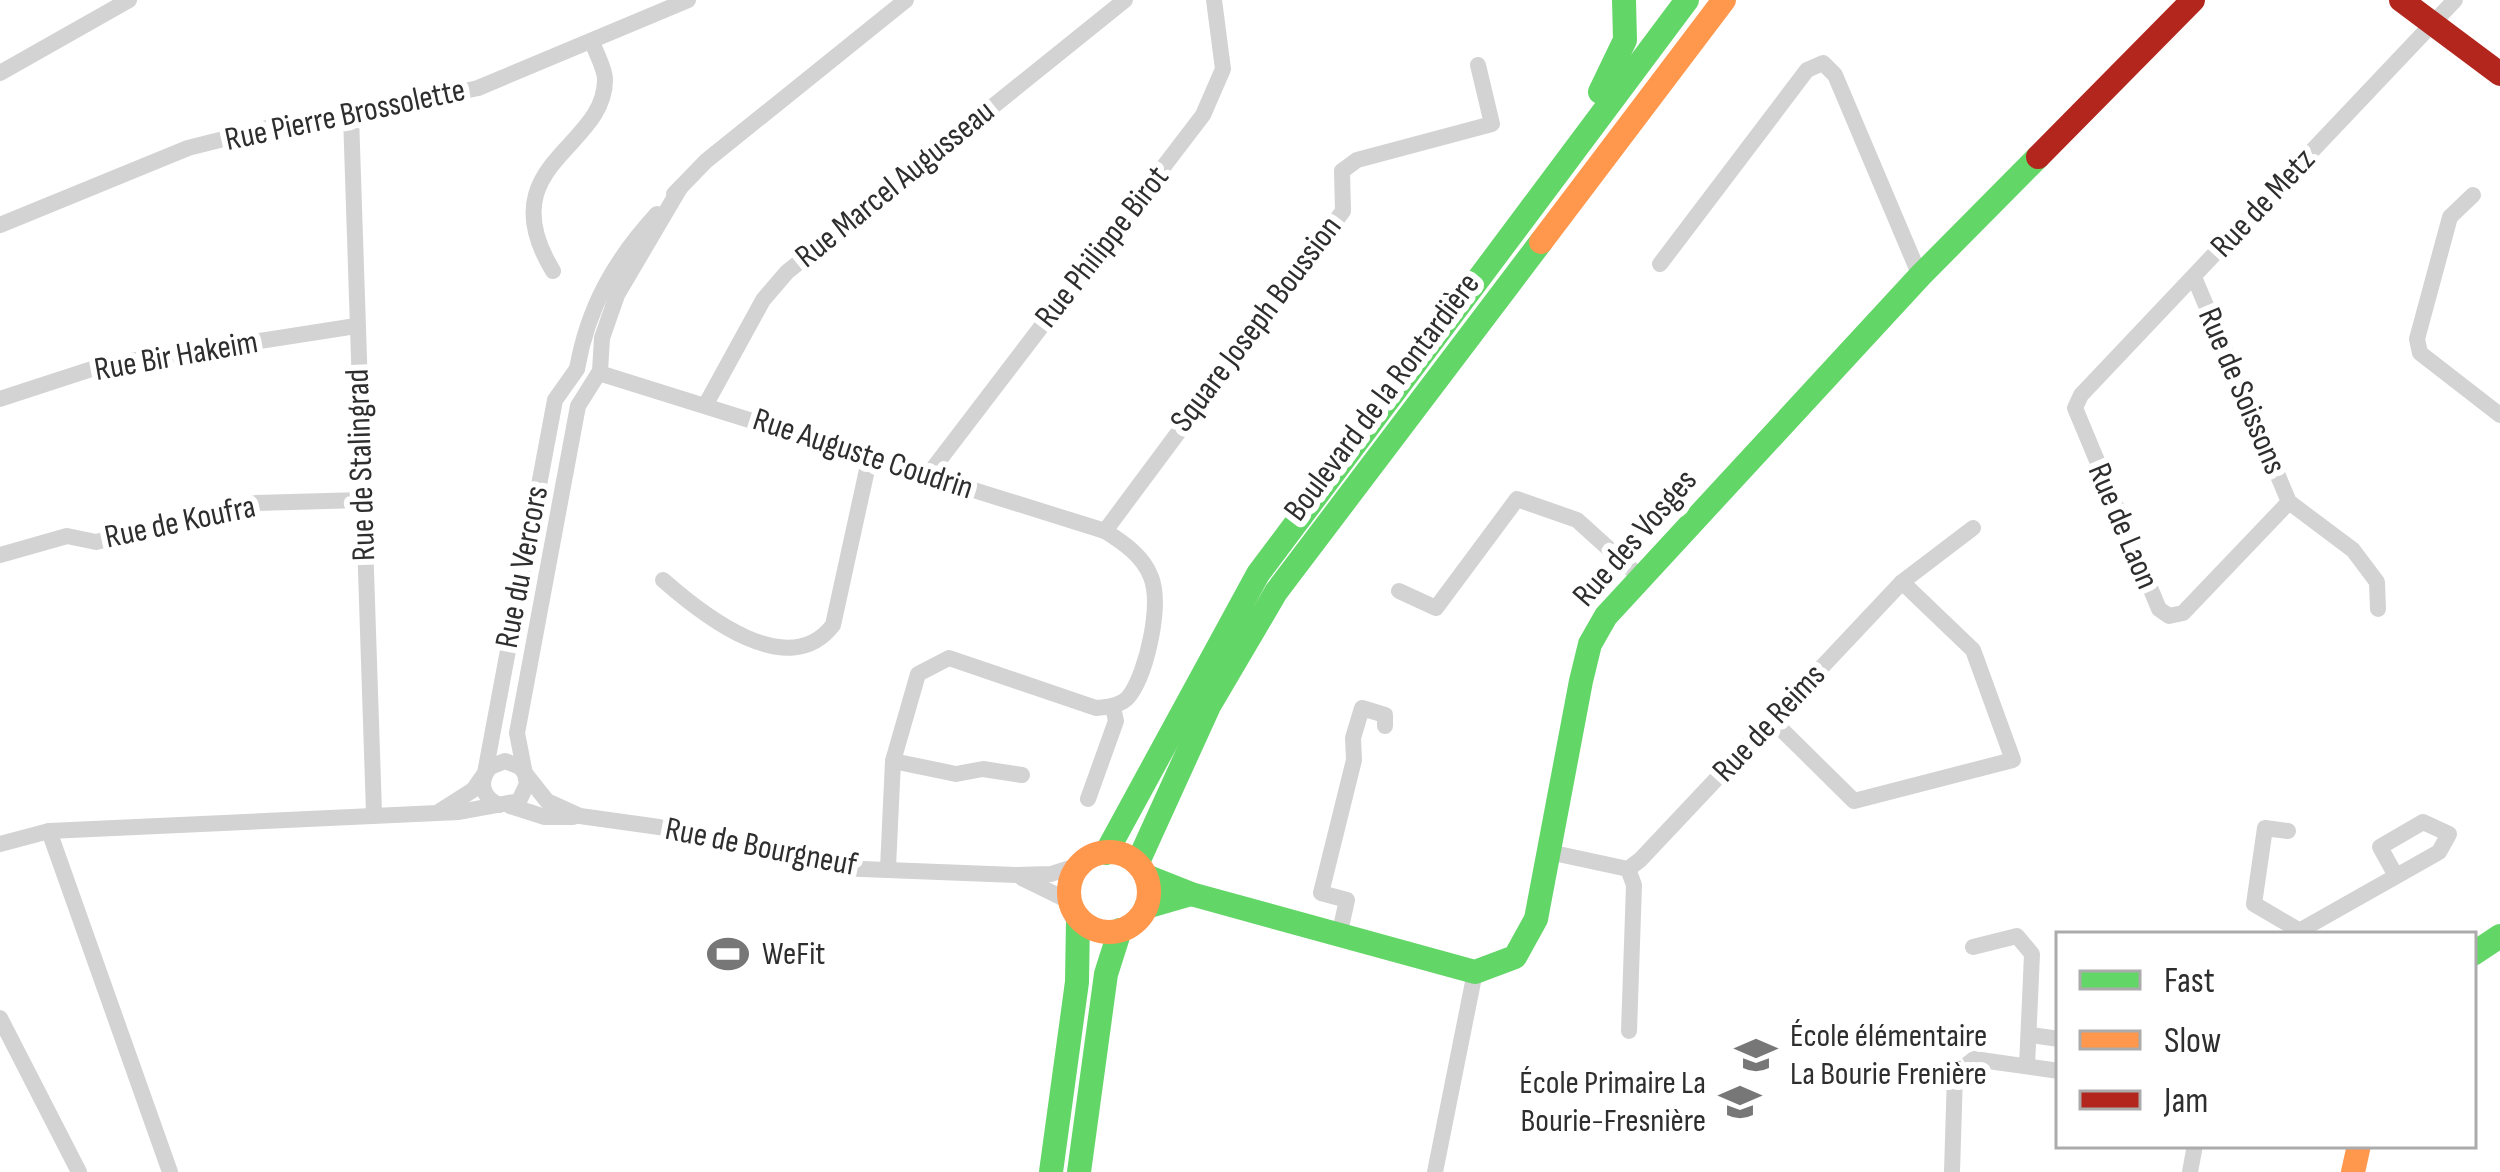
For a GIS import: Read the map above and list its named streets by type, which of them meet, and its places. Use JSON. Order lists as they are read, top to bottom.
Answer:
{
  "streets": {
    "main road": ["Boulevard de la Rontardière", "Rue des Vosges"],
    "street": [
      "Rue Pierre Brossolette",
      "Rue Marcel Augusseau",
      "Rue de Metz",
      "Rue Philippe Birot",
      "Square Joseph Boussion",
      "Rue Bir Hakeim",
      "Rue de Soissons",
      "Rue Auguste Coudrin",
      "Rue de Stalingrad",
      "Rue de Koufra",
      "Rue de Laon",
      "Rue du Vercors",
      "Rue de Reims",
      "Rue de Bourgneuf"
    ]
  },
  "crossings": [
    ["Rue Pierre Brossolette", "Rue de Stalingrad"],
    ["Rue Marcel Augusseau", "Rue Auguste Coudrin"],
    ["Rue de Metz", "Rue de Soissons"],
    ["Rue de Metz", "Rue de Laon"],
    ["Rue Philippe Birot", "Rue Auguste Coudrin"],
    ["Square Joseph Boussion", "Rue Auguste Coudrin"],
    ["Rue Bir Hakeim", "Rue de Stalingrad"],
    ["Rue de Soissons", "Rue de Laon"],
    ["Boulevard de la Rontardière", "Rue de Bourgneuf"],
    ["Rue Auguste Coudrin", "Rue du Vercors"],
    ["Rue de Stalingrad", "Rue de Koufra"],
    ["Rue de Stalingrad", "Rue de Bourgneuf"],
    ["Rue du Vercors", "Rue de Bourgneuf"]
  ],
  "places": {
    "sports": ["WeFit"],
    "school or university": ["École élémentaire La Bourie Frenière", "École Primaire La Bourie-Fresnière"]
  },
  "legend": ["Fast", "Slow", "Jam"]
}
